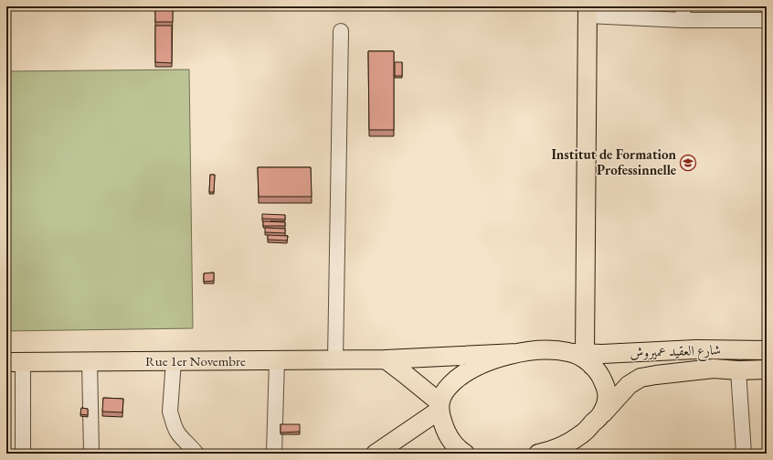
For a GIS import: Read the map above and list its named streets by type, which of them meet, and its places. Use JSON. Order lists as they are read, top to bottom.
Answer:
{
  "streets": {
    "main road": ["شارع العقيد عميروش", "Rue 1er Novembre"]
  },
  "crossings": [
    ["شارع العقيد عميروش", "Rue 1er Novembre"]
  ],
  "places": {
    "school or university": ["Institut de Formation Professinnelle"]
  }
}
